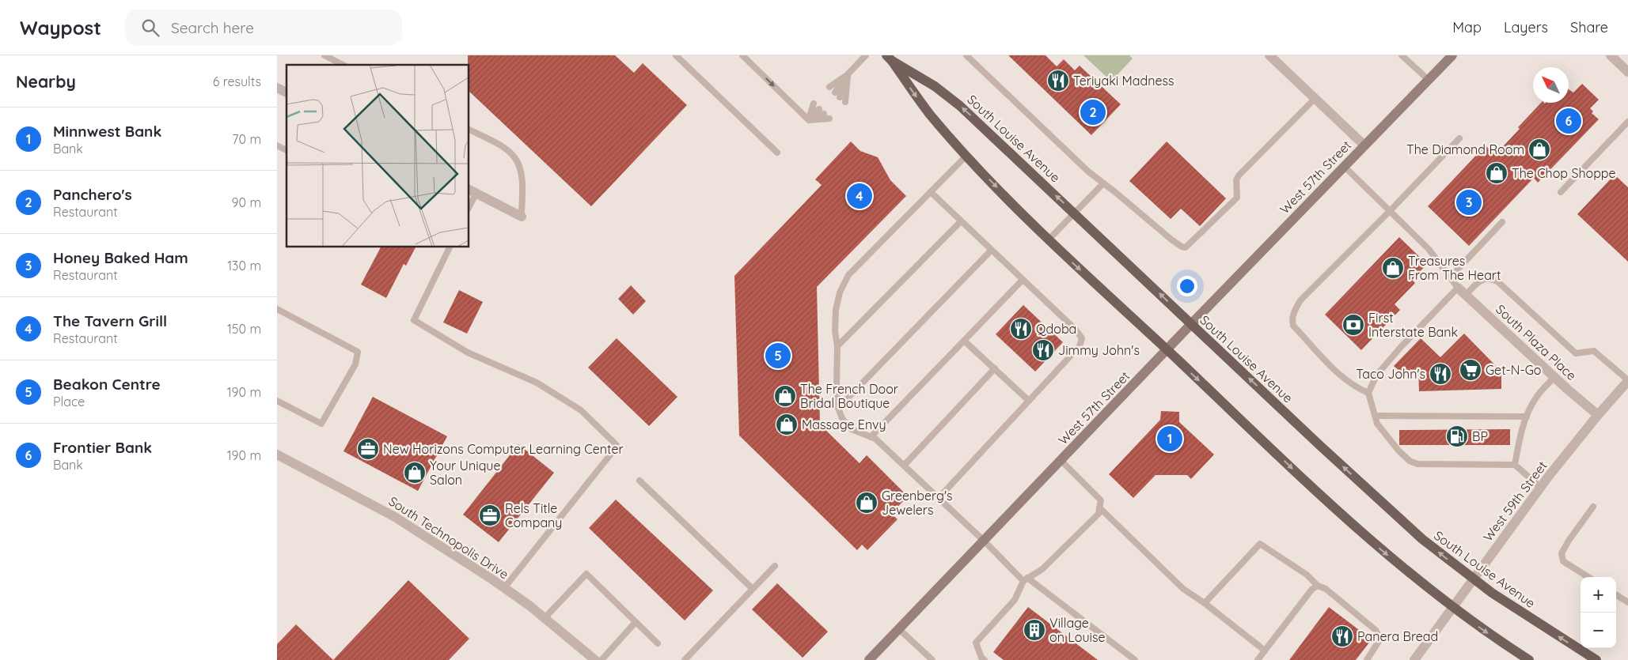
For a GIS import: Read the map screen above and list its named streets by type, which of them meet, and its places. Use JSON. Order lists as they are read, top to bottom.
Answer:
{
  "streets": {
    "main road": ["South Louise Avenue", "West 57th Street"],
    "street": ["South Plaza Place", "West 59th Street", "South Technopolis Drive"]
  },
  "crossings": [
    ["South Louise Avenue", "West 57th Street"],
    ["South Louise Avenue", "West 59th Street"],
    ["South Plaza Place", "West 59th Street"]
  ],
  "places": {
    "restaurant": [
      "Teriyaki Madness",
      "Qdoba",
      "Jimmy John's",
      "Taco John's",
      "Panera Bread"
    ],
    "shop": [
      "The Diamond Room",
      "The Chop Shoppe",
      "Treasures From The Heart",
      "The French Door Bridal Boutique",
      "Massage Envy",
      "Your Unique Salon",
      "Greenberg's Jewelers"
    ],
    "bank": ["First Interstate Bank"],
    "supermarket": ["Get-N-Go"],
    "fuel station": ["BP"],
    "office": ["New Horizons Computer Learning Center", "Rels Title Company"],
    "building": ["Village on Louise"]
  },
  "north": "top left",
  "page": {
    "header": "Waypost",
    "search": "Search here",
    "nav": ["Map", "Layers", "Share"],
    "heading": ["Nearby", "6 results"],
    "pins": [
      "2",
      "6",
      "4",
      "3",
      "5",
      "1"
    ],
    "list": [
      {
        "mark": "1",
        "name": "Minnwest Bank",
        "note": "Bank",
        "value": "70 m"
      },
      {
        "mark": "2",
        "name": "Panchero's",
        "note": "Restaurant",
        "value": "90 m"
      },
      {
        "mark": "3",
        "name": "Honey Baked Ham",
        "note": "Restaurant",
        "value": "130 m"
      },
      {
        "mark": "4",
        "name": "The Tavern Grill",
        "note": "Restaurant",
        "value": "150 m"
      },
      {
        "mark": "5",
        "name": "Beakon Centre",
        "note": "Place",
        "value": "190 m"
      },
      {
        "mark": "6",
        "name": "Frontier Bank",
        "note": "Bank",
        "value": "190 m"
      }
    ],
    "map_buttons": ["+", "−"]
  }
}
